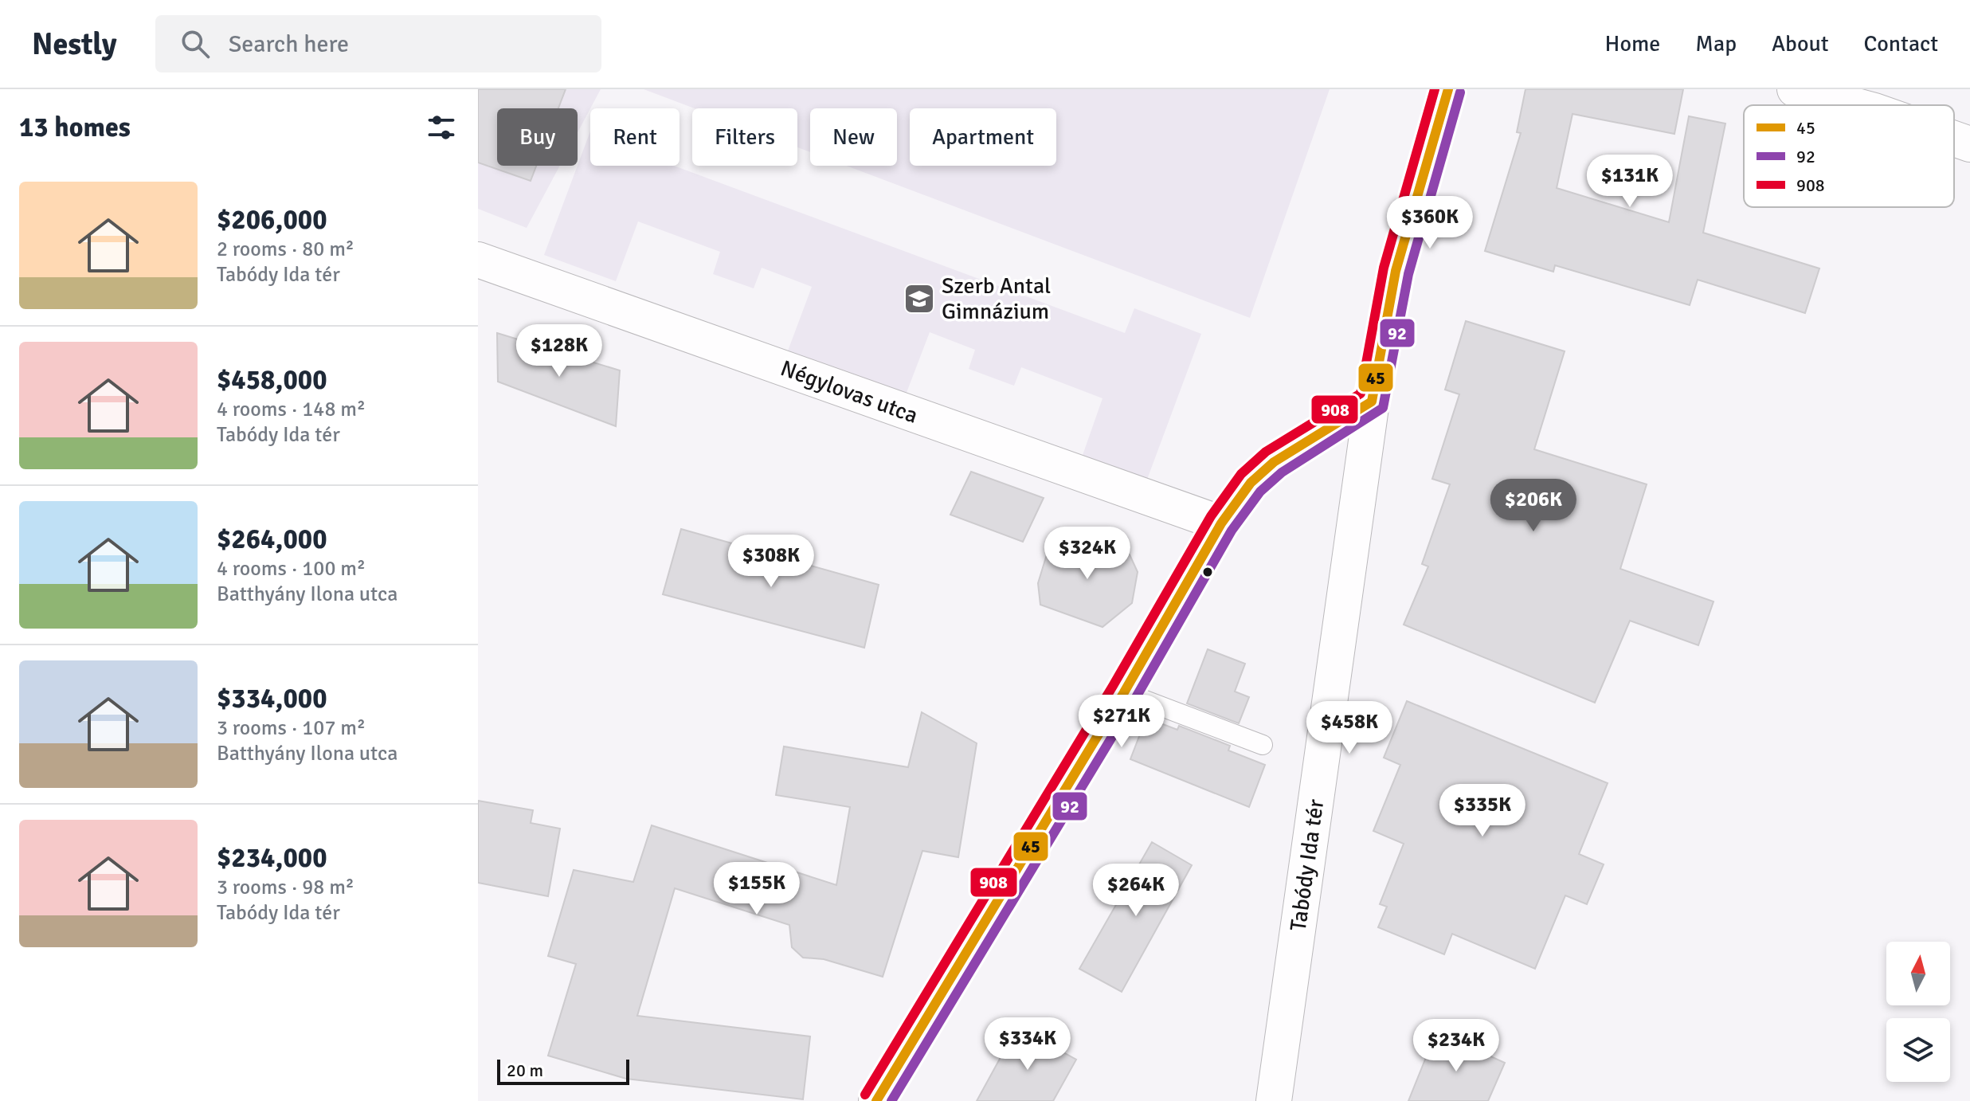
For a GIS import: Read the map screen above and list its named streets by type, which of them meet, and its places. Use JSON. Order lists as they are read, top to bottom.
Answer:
{
  "streets": {
    "street": ["Négylovas utca", "Tabódy Ida tér"]
  },
  "places": {
    "school or university": ["Szerb Antal Gimnázium"]
  },
  "lines": ["transit line 45", "transit line 908", "transit line 92"],
  "legend": ["45", "92", "908"],
  "scale_bar": "20 m",
  "north": "top",
  "page": {
    "header": "Nestly",
    "search": "Search here",
    "nav": [
      "Home",
      "Map",
      "About",
      "Contact"
    ],
    "heading": "13 homes",
    "chip": [
      "Buy",
      "Rent",
      "Filters",
      "New",
      "Apartment"
    ],
    "price": [
      "$131K",
      "$360K",
      "$128K",
      "$206K",
      "$324K",
      "$308K",
      "$271K",
      "$458K",
      "$335K",
      "$155K",
      "$264K",
      "$334K",
      "$234K"
    ],
    "list": [
      {
        "name": "$206,000",
        "note": "2 rooms · 80 m² · Tabódy Ida tér"
      },
      {
        "name": "$458,000",
        "note": "4 rooms · 148 m² · Tabódy Ida tér"
      },
      {
        "name": "$264,000",
        "note": "4 rooms · 100 m² · Batthyány Ilona utca"
      },
      {
        "name": "$334,000",
        "note": "3 rooms · 107 m² · Batthyány Ilona utca"
      },
      {
        "name": "$234,000",
        "note": "3 rooms · 98 m² · Tabódy Ida tér"
      }
    ],
    "scale": "20 m"
  }
}
